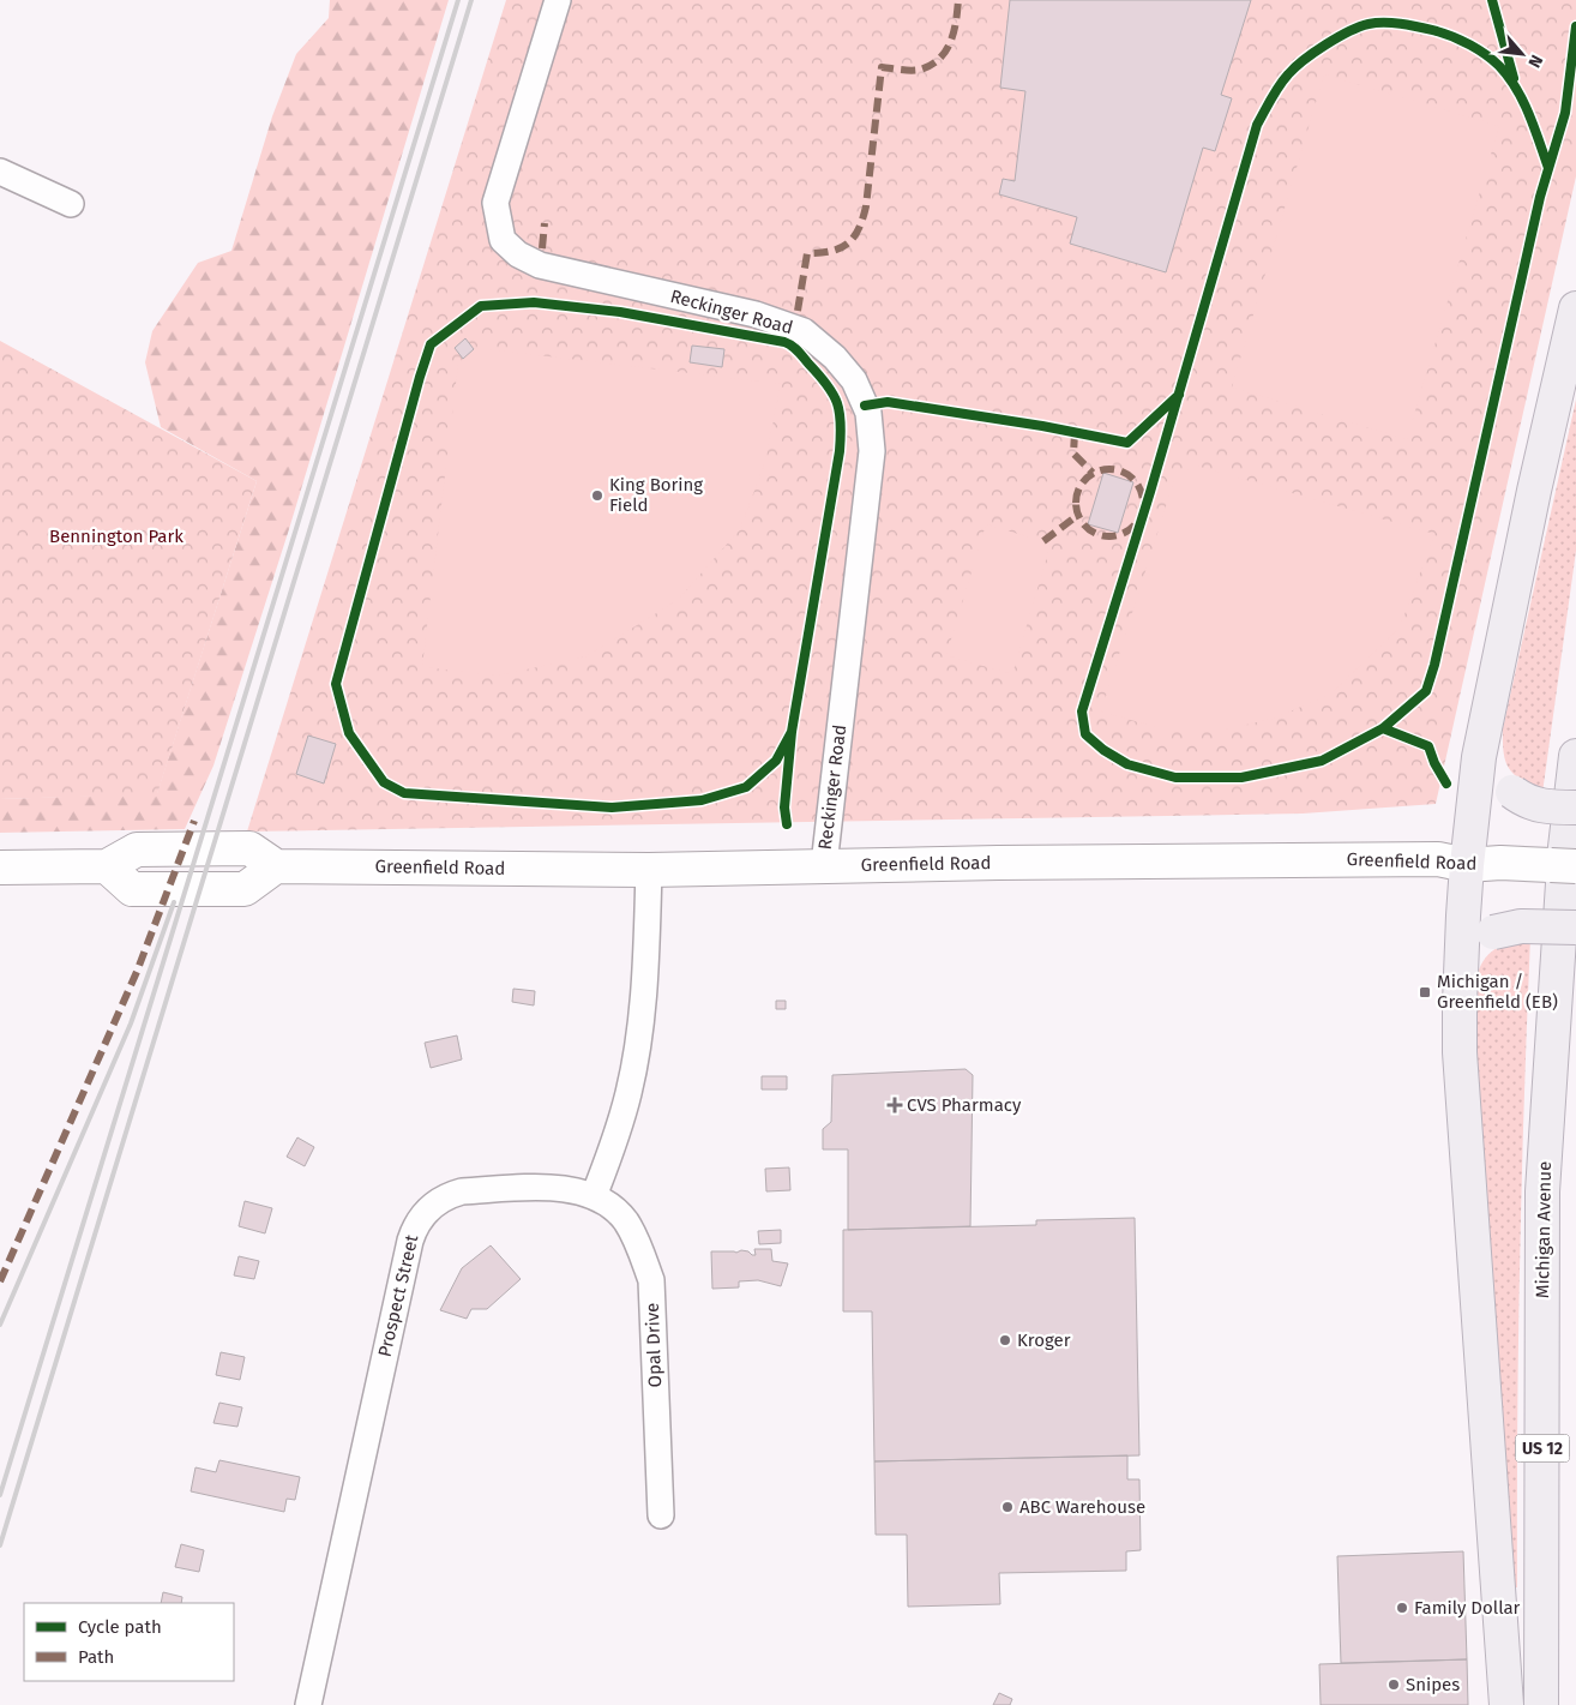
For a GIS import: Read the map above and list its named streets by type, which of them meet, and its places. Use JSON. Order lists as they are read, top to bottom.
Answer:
{
  "streets": {
    "main road": ["Greenfield Road", "Michigan Avenue", "US 12"],
    "street": ["Reckinger Road", "Prospect Street", "Opal Drive"]
  },
  "crossings": [
    ["Reckinger Road", "Greenfield Road"],
    ["Prospect Street", "Opal Drive"]
  ],
  "parks": ["Bennington Park"],
  "places": {
    "other": [
      "King Boring Field",
      "Kroger",
      "ABC Warehouse",
      "Family Dollar",
      "Snipes"
    ],
    "transit": ["Michigan / Greenfield (EB)"],
    "health": ["CVS Pharmacy"]
  },
  "legend": ["Cycle path", "Path"],
  "north": "bottom right"
}
